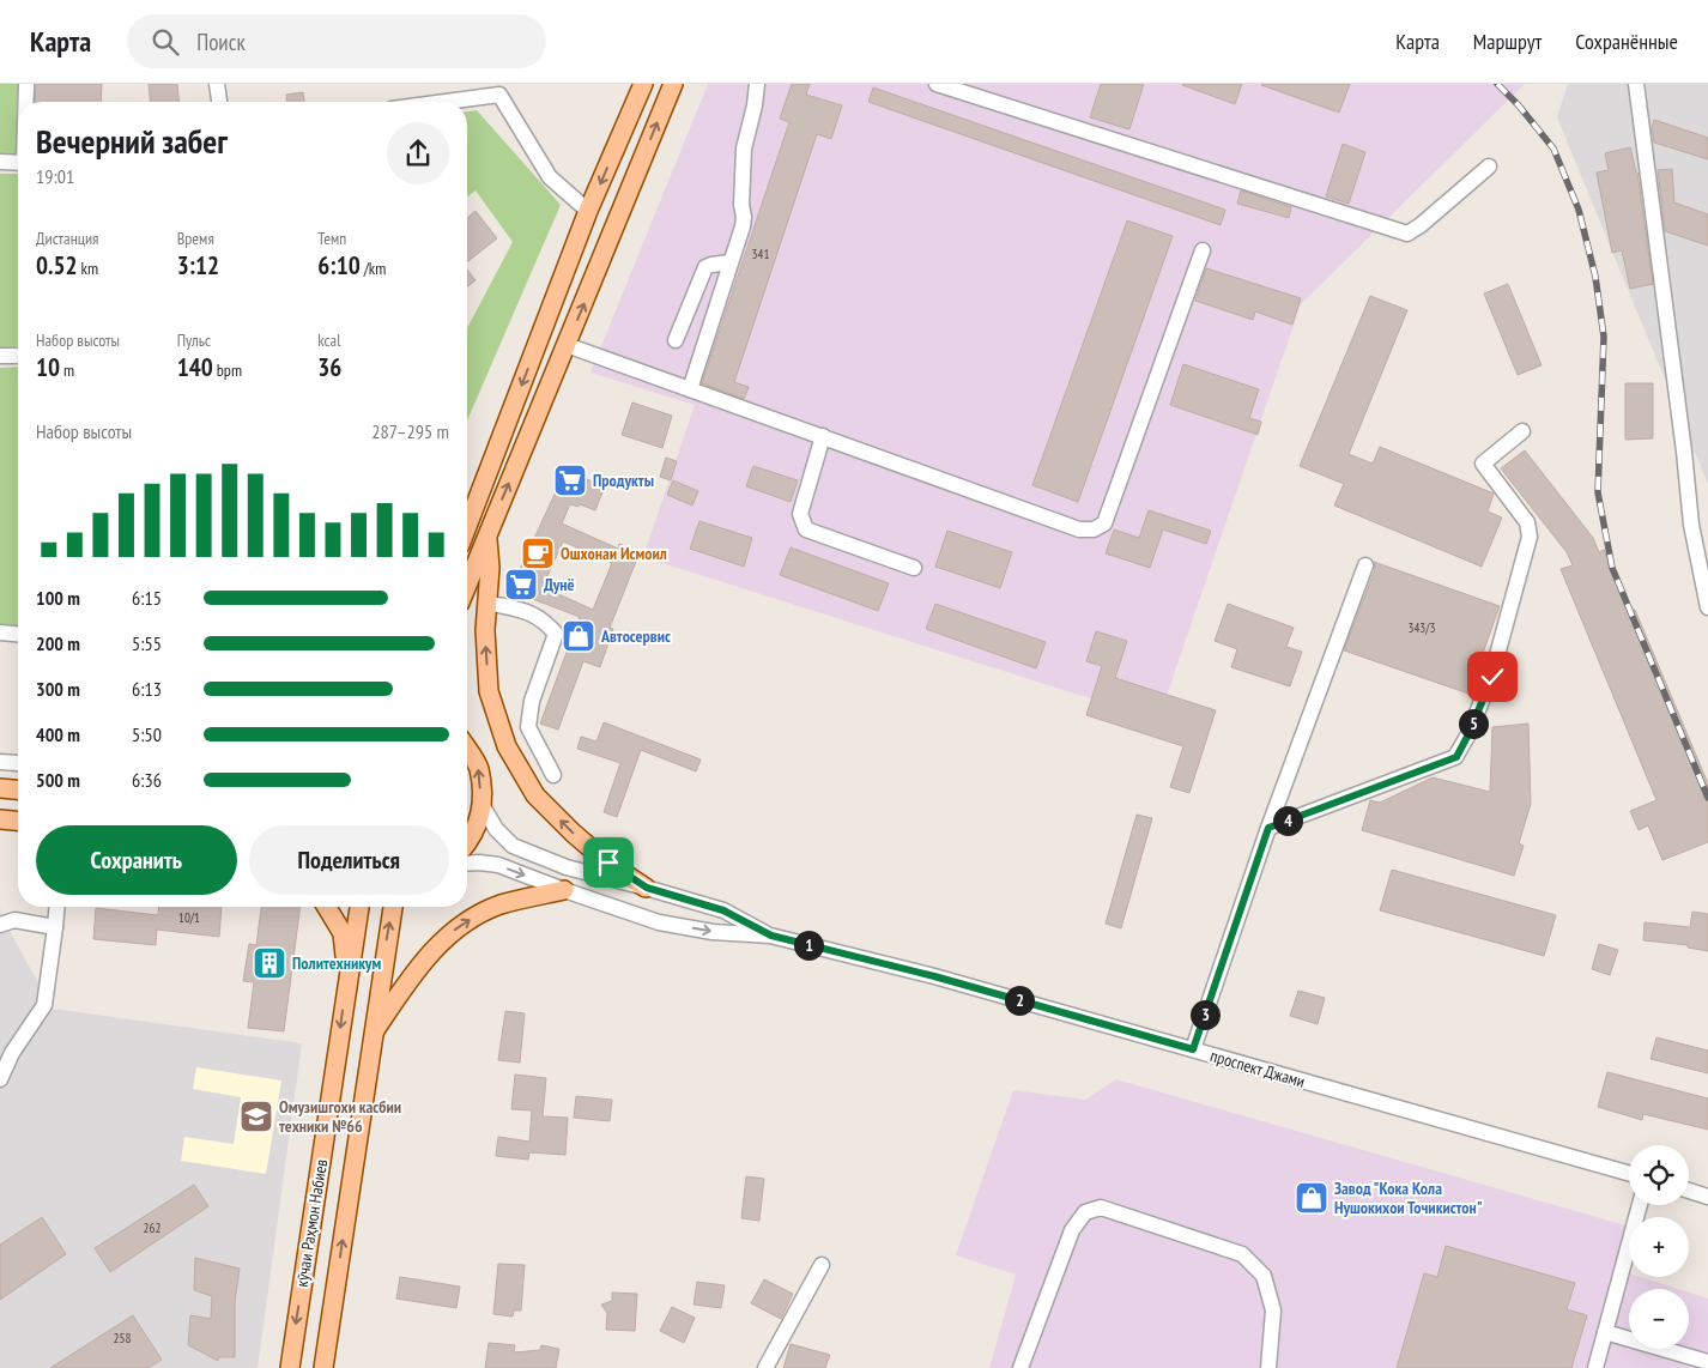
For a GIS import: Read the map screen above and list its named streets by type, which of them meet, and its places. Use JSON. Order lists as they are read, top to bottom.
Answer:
{
  "streets": {
    "main road": ["кӯчаи Раҳмон Набиев"],
    "street": ["проспект Джами"]
  },
  "places": {
    "supermarket": ["Продукты", "Дунё"],
    "cafe": ["Ошхонаи Исмоил"],
    "shop": ["Автосервис", "Завод \"Кока Кола Нушокихои Точикистон\""],
    "building": ["Политехникум"],
    "school or university": ["Омузишгохи касбии техники №66"]
  },
  "house_numbers": [
    "341",
    "343/3",
    "10/1",
    "262",
    "258"
  ],
  "page": {
    "header": "Карта",
    "search": "Поиск",
    "nav": ["Карта", "Маршрут", "Сохранённые"],
    "heading": ["Вечерний забег", "19:01"],
    "stats": [
      ["Дистанция", "0.52 km"],
      ["Время", "3:12"],
      ["Темп", "6:10 /km"],
      ["Набор высоты", "10 m"],
      ["Пульс", "140 bpm"],
      ["kcal", "36"]
    ],
    "chart": ["Набор высоты", "287–295 m"],
    "list": [
      {
        "name": "100 m",
        "note": "6:15"
      },
      {
        "name": "200 m",
        "note": "5:55"
      },
      {
        "name": "300 m",
        "note": "6:13"
      },
      {
        "name": "400 m",
        "note": "5:50"
      },
      {
        "name": "500 m",
        "note": "6:36"
      }
    ],
    "pins": [
      "5",
      "4",
      "1",
      "2",
      "3"
    ],
    "buttons": ["Сохранить", "Поделиться"],
    "map_buttons": ["+", "−"]
  }
}
